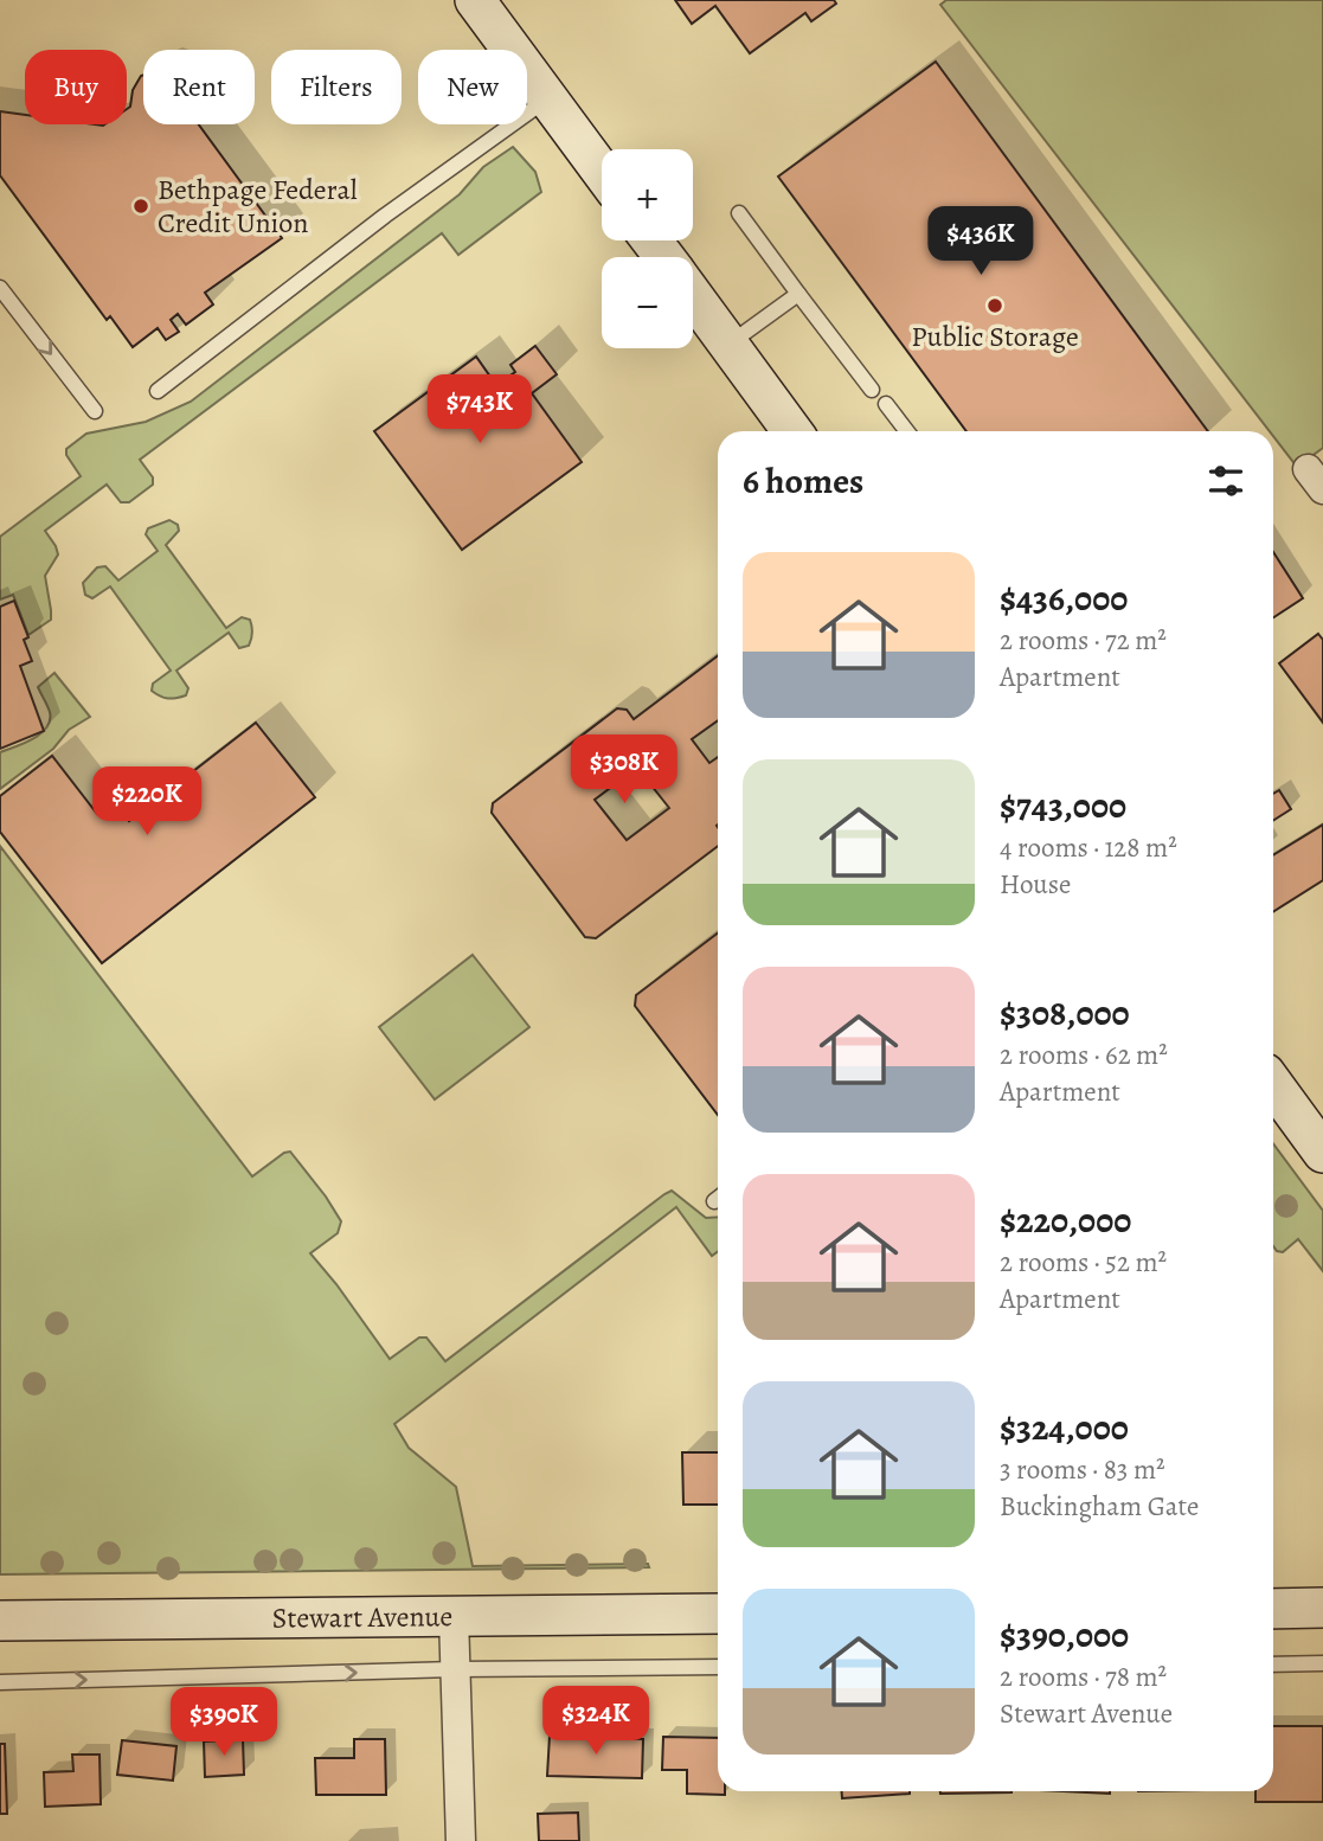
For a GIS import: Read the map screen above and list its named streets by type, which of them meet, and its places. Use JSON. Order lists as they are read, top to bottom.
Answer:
{
  "streets": {
    "main road": ["Stewart Avenue"]
  },
  "places": ["Bethpage Federal Credit Union", "Public Storage"],
  "page": {
    "chip": [
      "Buy",
      "Rent",
      "Filters",
      "New"
    ],
    "map_buttons": ["+", "−"],
    "price": [
      "$436K",
      "$743K",
      "$308K",
      "$220K",
      "$324K",
      "$390K"
    ],
    "heading": "6 homes",
    "list": [
      {
        "name": "$436,000",
        "note": "2 rooms · 72 m² · Apartment"
      },
      {
        "name": "$743,000",
        "note": "4 rooms · 128 m² · House"
      },
      {
        "name": "$308,000",
        "note": "2 rooms · 62 m² · Apartment"
      },
      {
        "name": "$220,000",
        "note": "2 rooms · 52 m² · Apartment"
      },
      {
        "name": "$324,000",
        "note": "3 rooms · 83 m² · Buckingham Gate"
      },
      {
        "name": "$390,000",
        "note": "2 rooms · 78 m² · Stewart Avenue"
      }
    ]
  }
}
